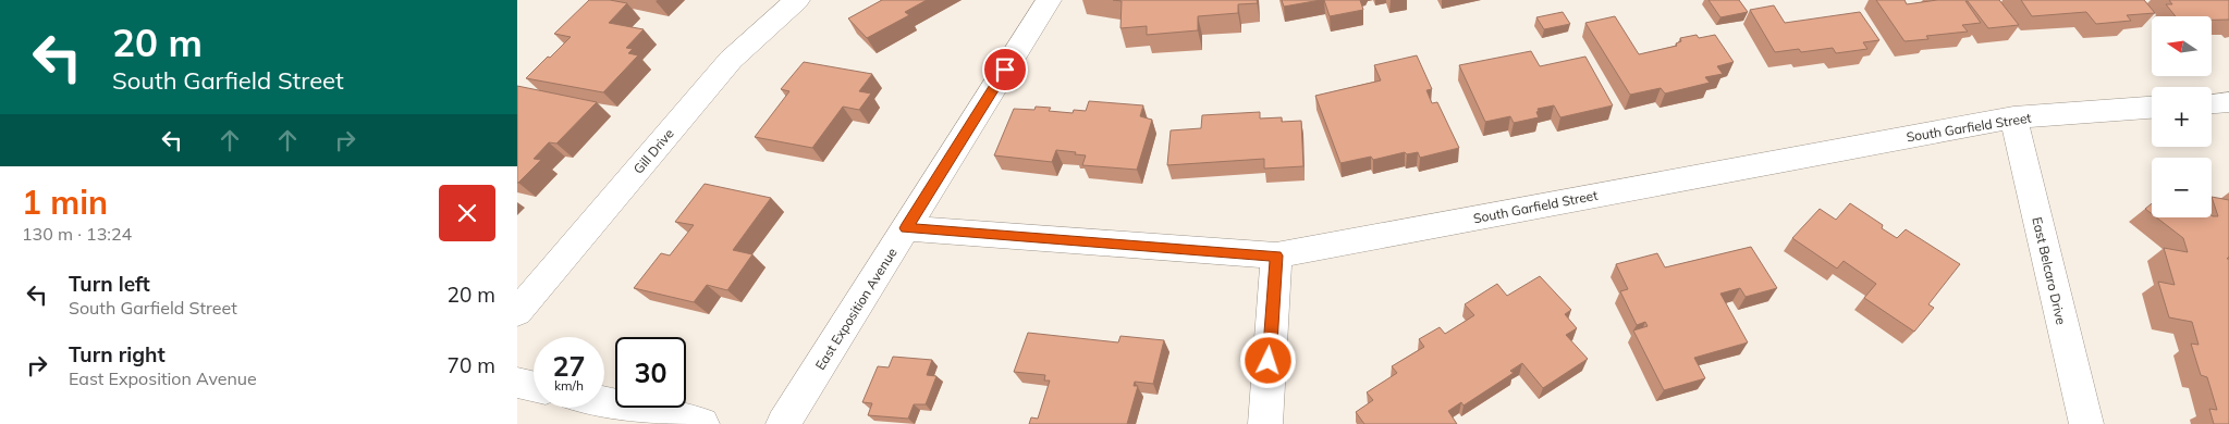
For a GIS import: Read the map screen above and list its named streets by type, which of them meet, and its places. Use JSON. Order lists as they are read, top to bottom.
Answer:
{
  "streets": {
    "street": [
      "South Garfield Street",
      "Gill Drive",
      "East Belcaro Drive",
      "East Exposition Avenue"
    ]
  },
  "crossings": [
    ["South Garfield Street", "East Belcaro Drive"],
    ["South Garfield Street", "East Exposition Avenue"]
  ],
  "north": "left",
  "page": {
    "turn": ["20 m", "South Garfield Street"],
    "map_buttons": ["+", "−"],
    "heading": ["1 min", "130 m · 13:24"],
    "list": [
      {
        "name": "Turn left",
        "note": "South Garfield Street",
        "value": "20 m"
      },
      {
        "name": "Turn right",
        "note": "East Exposition Avenue",
        "value": "70 m"
      }
    ],
    "speed": "27 km/h",
    "limit": "30"
  }
}
